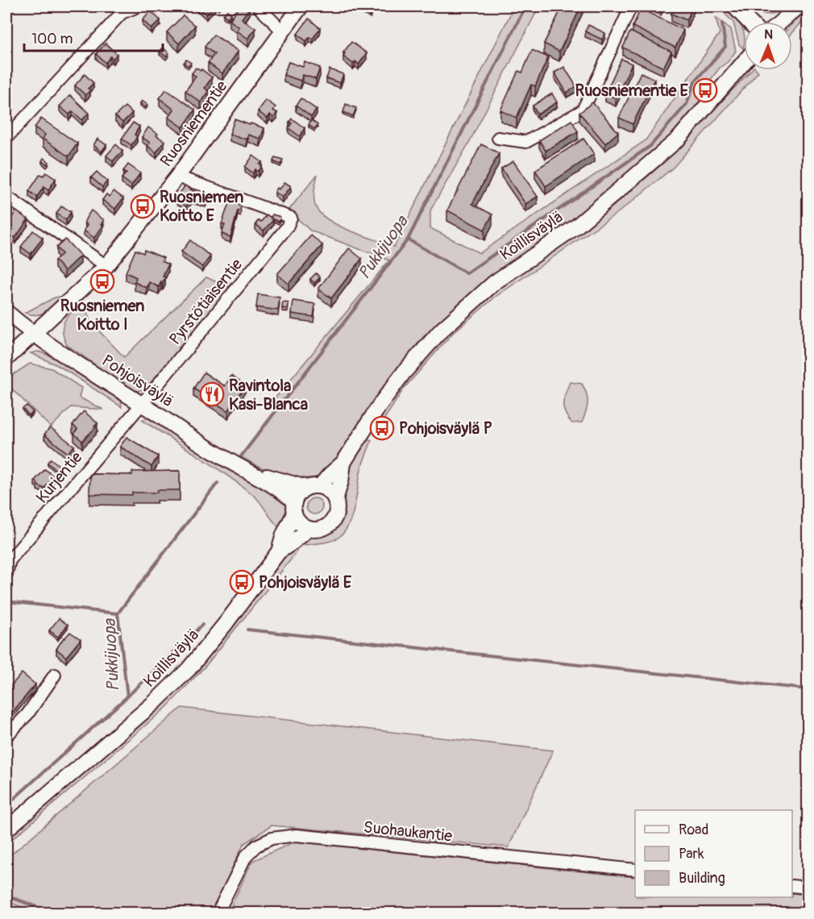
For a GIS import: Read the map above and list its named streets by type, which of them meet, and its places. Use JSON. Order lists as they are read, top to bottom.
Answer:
{
  "streets": {
    "street": [
      "Ruosniementie",
      "Koillisväylä",
      "Pyrstötiaisentie",
      "Pohjoisväylä",
      "Kurjentie",
      "Suohaukantie"
    ]
  },
  "crossings": [
    ["Ruosniementie", "Pyrstötiaisentie"],
    ["Ruosniementie", "Pohjoisväylä"],
    ["Koillisväylä", "Pohjoisväylä"],
    ["Pyrstötiaisentie", "Pohjoisväylä"],
    ["Pyrstötiaisentie", "Kurjentie"],
    ["Pohjoisväylä", "Kurjentie"]
  ],
  "water": ["Pukkijuopa"],
  "places": {
    "bus stop": [
      "Ruosniementie E",
      "Ruosniemen Koitto E",
      "Ruosniemen Koitto I",
      "Pohjoisväylä P",
      "Pohjoisväylä E"
    ],
    "restaurant": ["Ravintola Kasi-Blanca"]
  },
  "legend": ["Road", "Park", "Building"],
  "scale_bar": "100 m",
  "north": "top"
}
